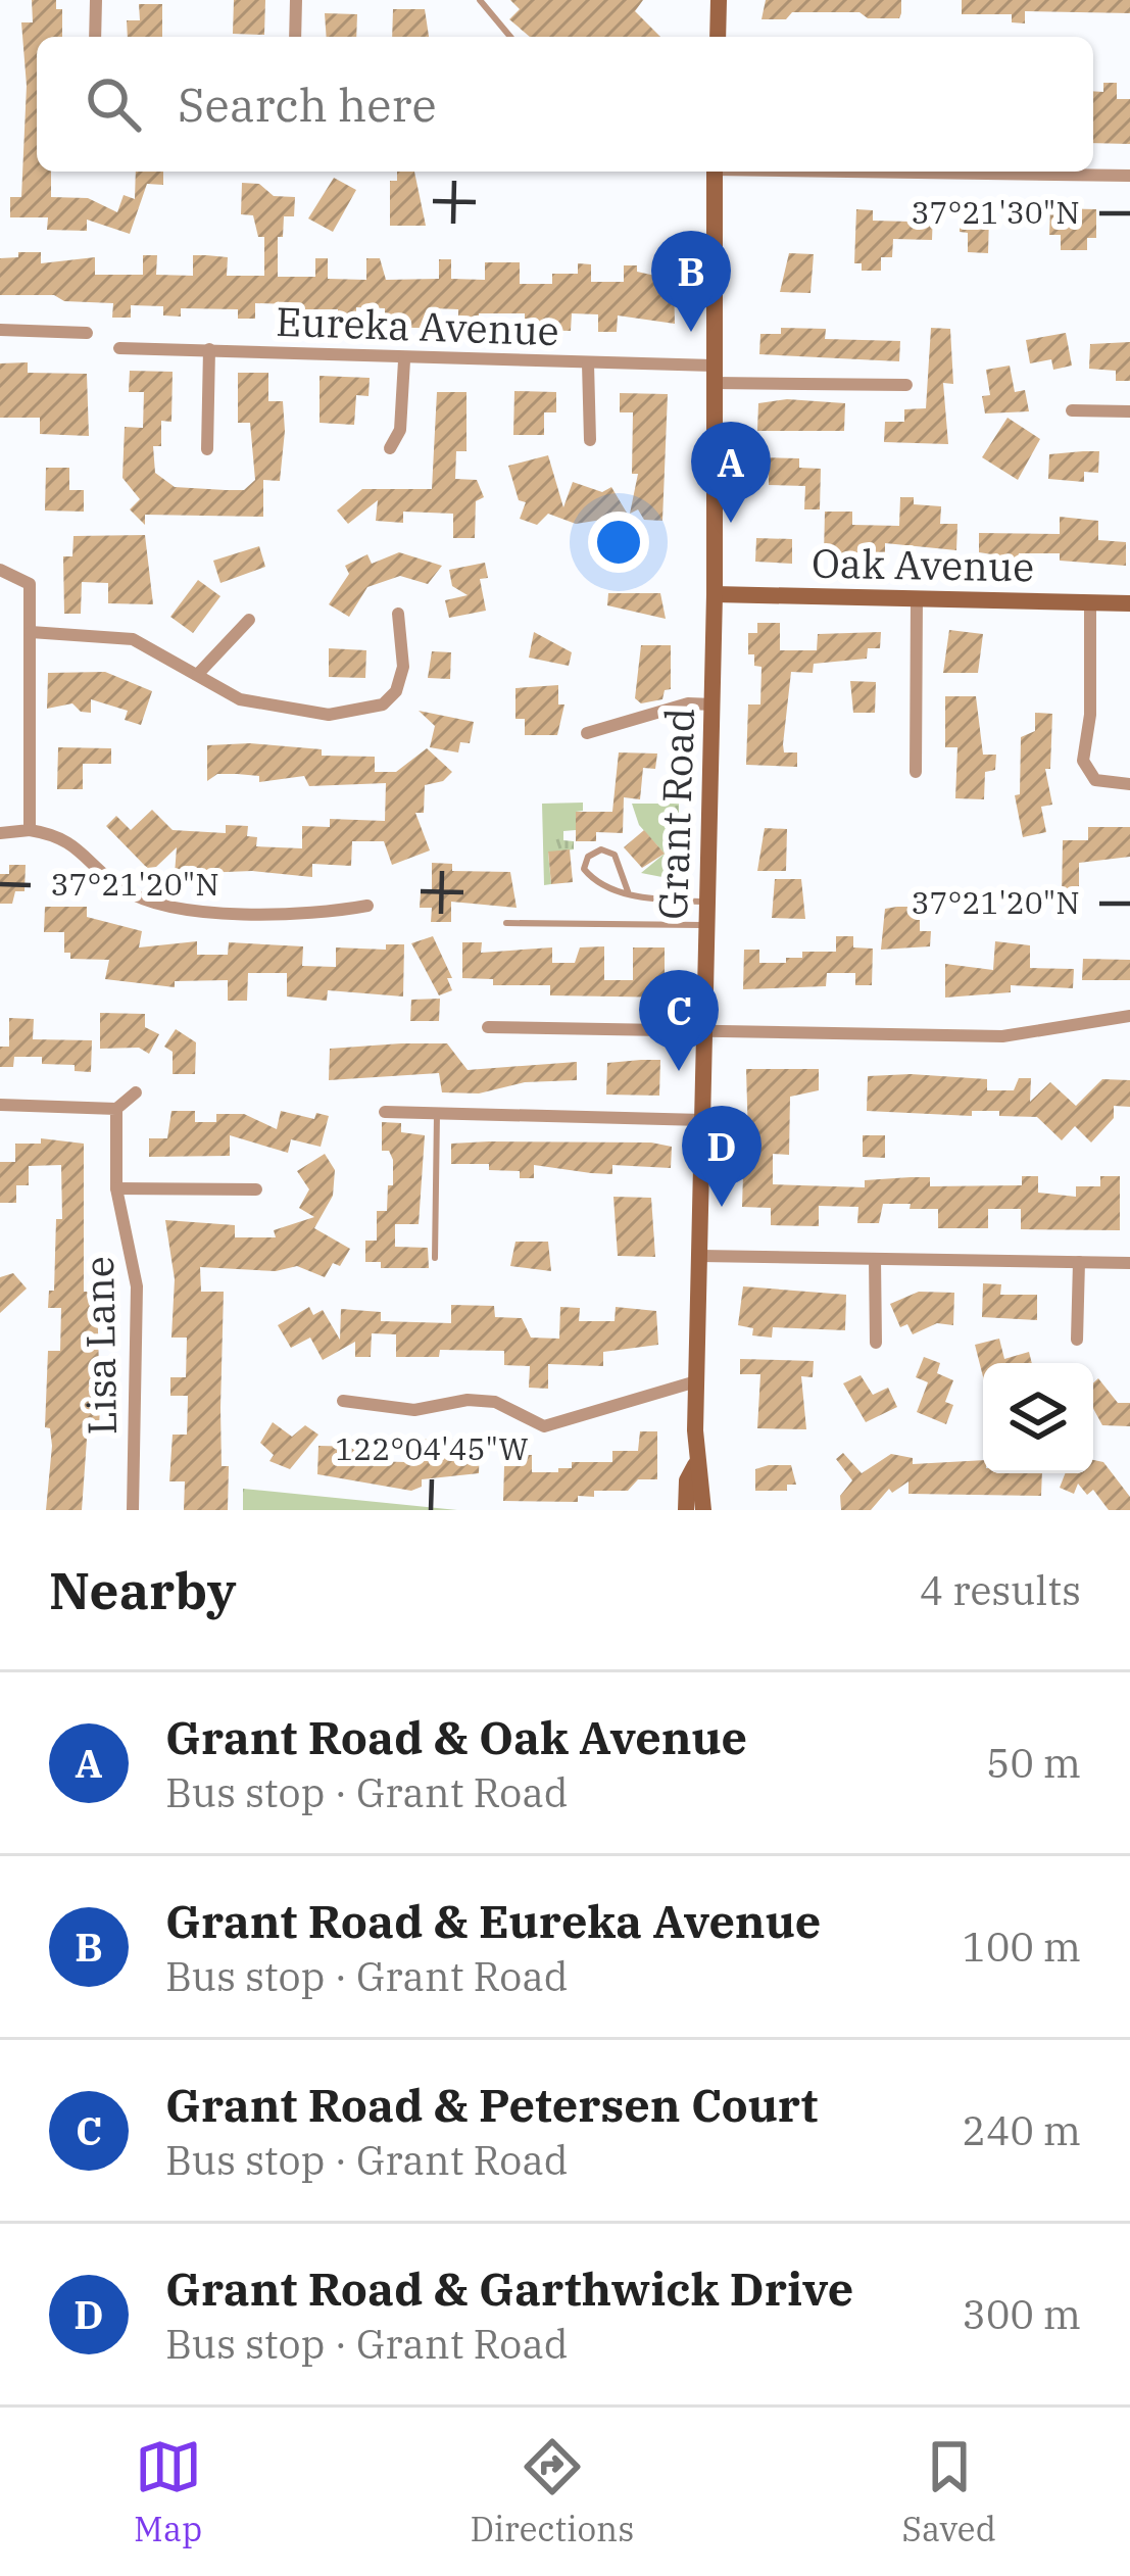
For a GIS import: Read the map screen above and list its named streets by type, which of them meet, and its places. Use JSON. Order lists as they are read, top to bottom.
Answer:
{
  "streets": {
    "main road": ["Oak Avenue", "Grant Road"],
    "street": ["Eureka Avenue", "Lisa Lane"]
  },
  "crossings": [
    ["Eureka Avenue", "Grant Road"],
    ["Oak Avenue", "Grant Road"]
  ],
  "page": {
    "search": "Search here",
    "pins": [
      "B",
      "A",
      "C",
      "D"
    ],
    "heading": ["Nearby", "4 results"],
    "list": [
      {
        "mark": "A",
        "name": "Grant Road & Oak Avenue",
        "note": "Bus stop · Grant Road",
        "value": "50 m"
      },
      {
        "mark": "B",
        "name": "Grant Road & Eureka Avenue",
        "note": "Bus stop · Grant Road",
        "value": "100 m"
      },
      {
        "mark": "C",
        "name": "Grant Road & Petersen Court",
        "note": "Bus stop · Grant Road",
        "value": "240 m"
      },
      {
        "mark": "D",
        "name": "Grant Road & Garthwick Drive",
        "note": "Bus stop · Grant Road",
        "value": "300 m"
      }
    ],
    "nav": ["Map", "Directions", "Saved"]
  },
  "coordinates": ["37°21'30\"N", "37°21'20\"N", "122°04'45\"W"]
}
